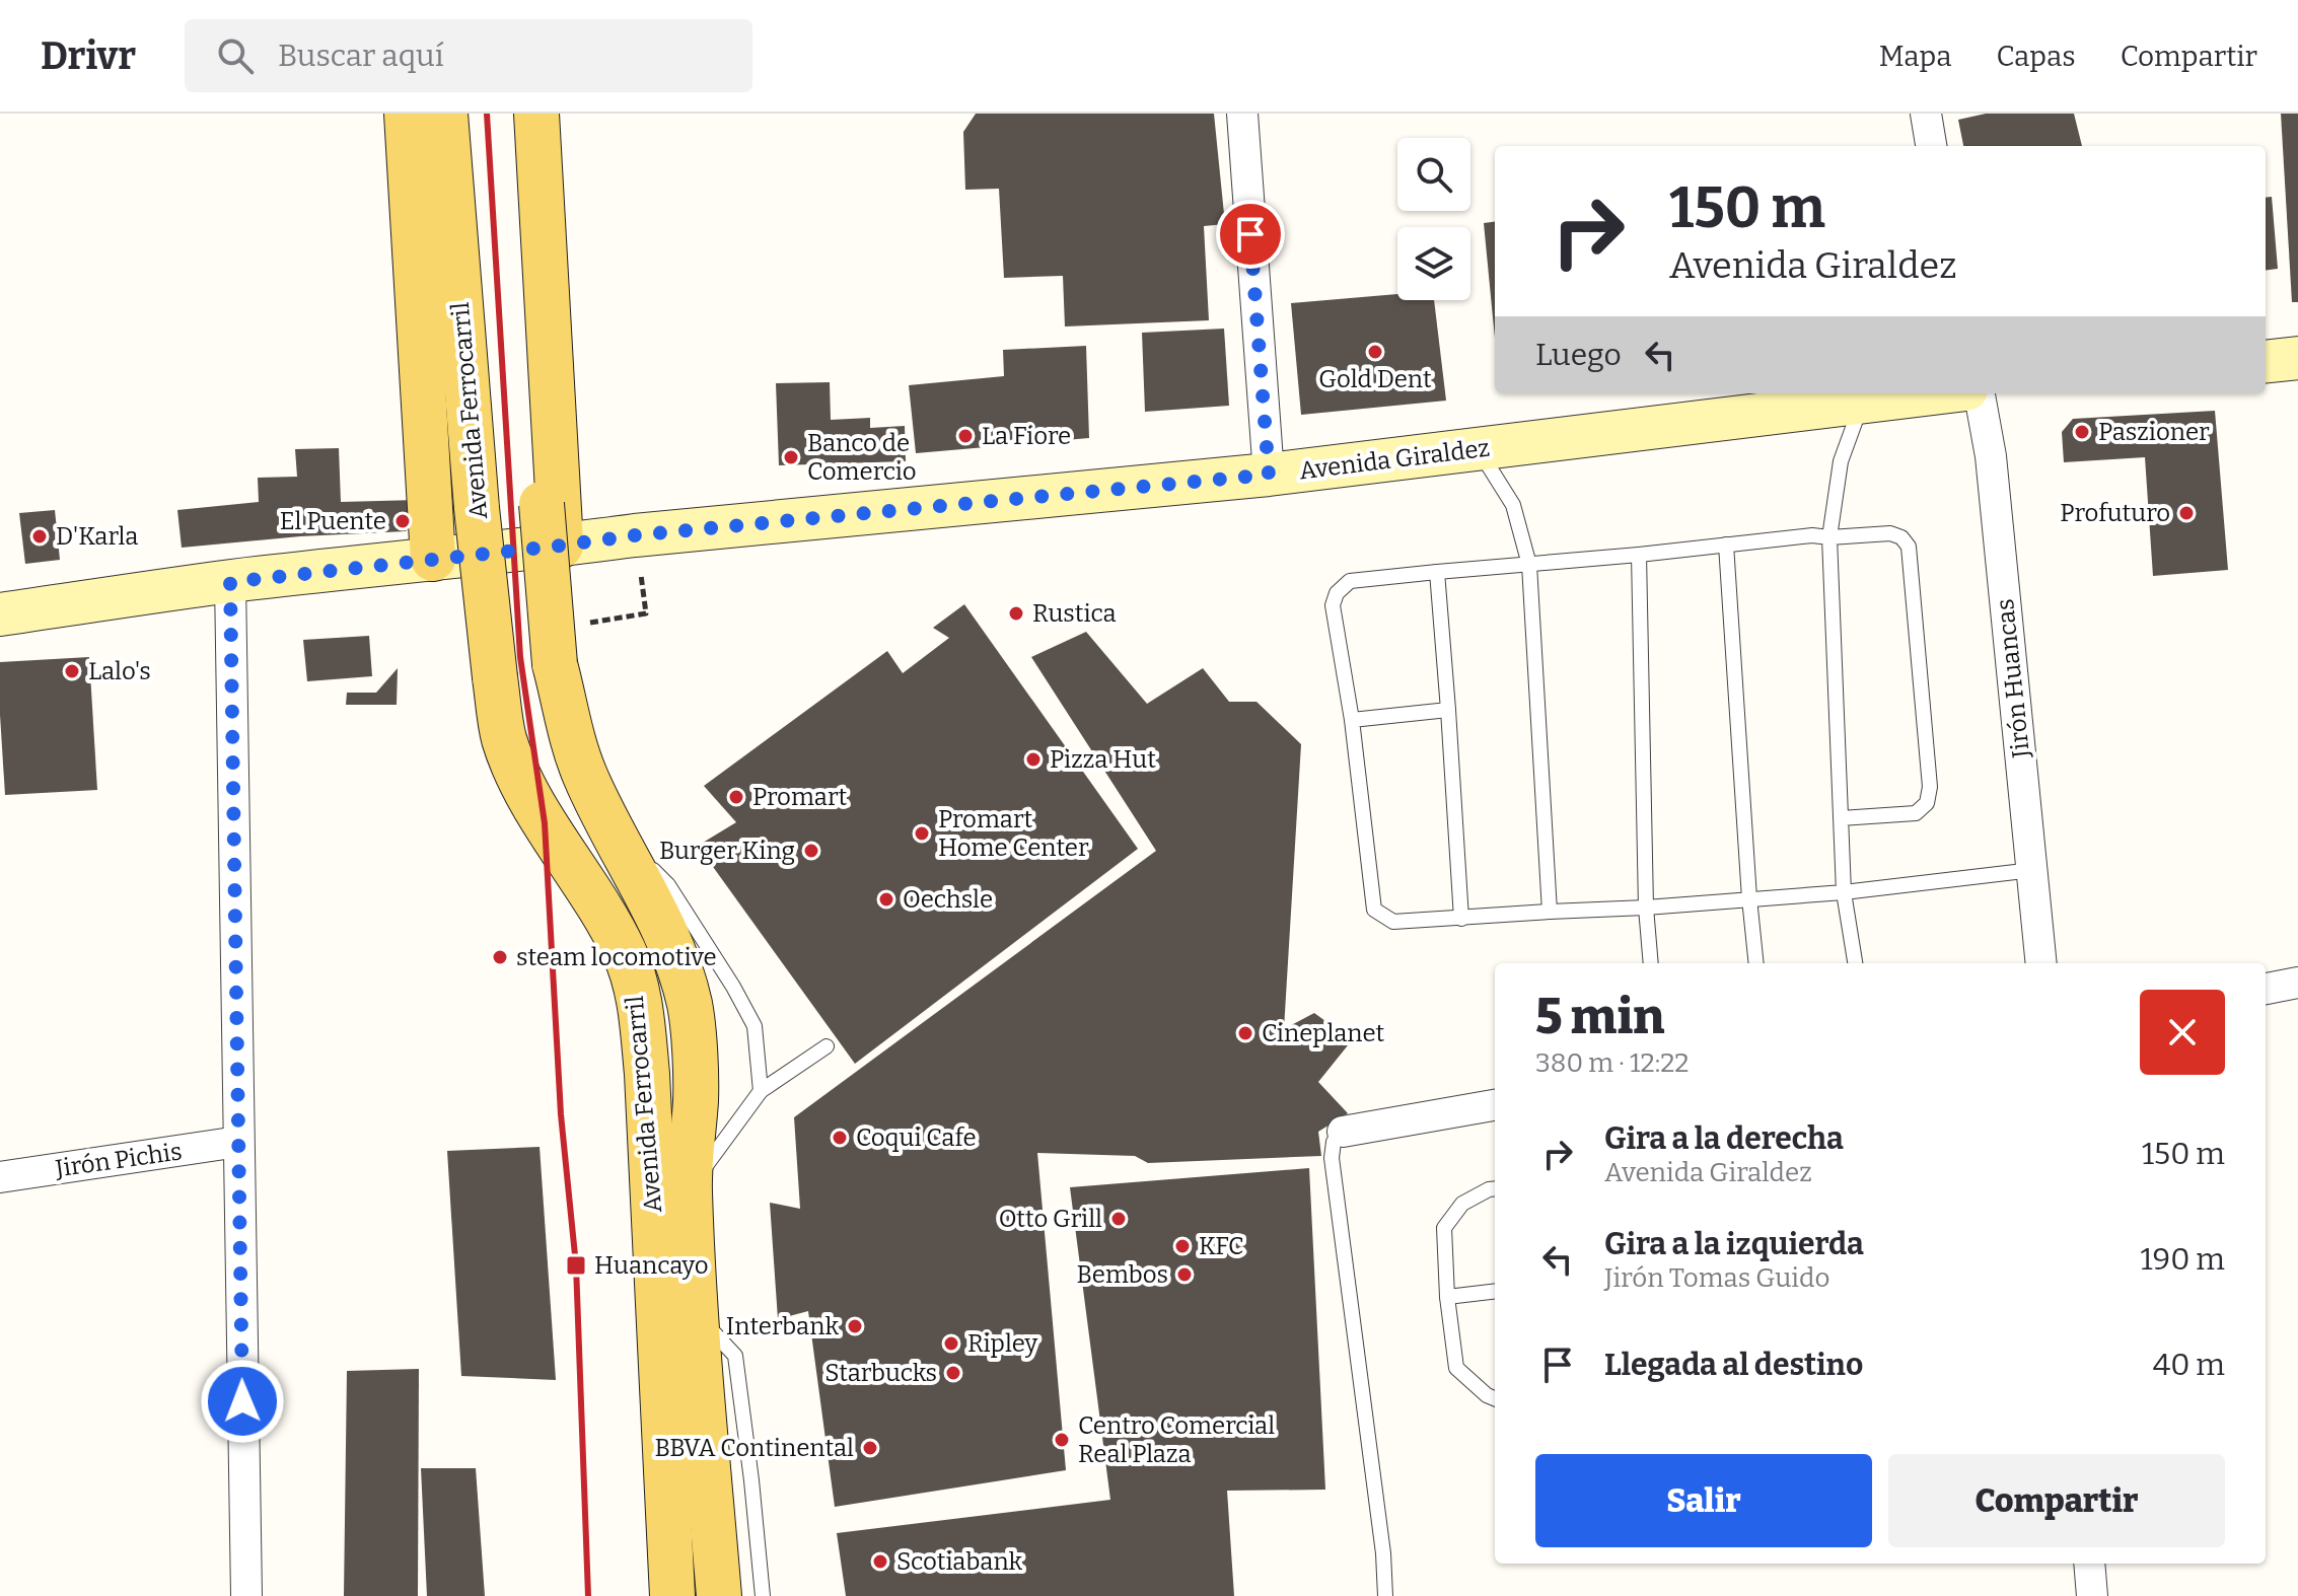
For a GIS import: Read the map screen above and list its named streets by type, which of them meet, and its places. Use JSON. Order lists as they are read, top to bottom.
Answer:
{
  "streets": {
    "main road": ["Avenida Ferrocarril"],
    "street": ["Avenida Giraldez", "Jirón Huancas", "Jirón Pichis"]
  },
  "places": {
    "other": [
      "Gold Dent",
      "Paszioner",
      "La Fiore",
      "Banco de Comercio",
      "Profuturo",
      "El Puente",
      "D'Karla",
      "Rustica",
      "Lalo's",
      "Pizza Hut",
      "Promart",
      "Promart Home Center",
      "Burger King",
      "Oechsle",
      "steam locomotive",
      "Cineplanet",
      "Coqui Cafe",
      "Otto Grill",
      "KFC",
      "Bembos",
      "Interbank",
      "Ripley",
      "Starbucks",
      "Centro Comercial Real Plaza",
      "BBVA Continental",
      "Scotiabank"
    ],
    "transit": ["Huancayo"]
  },
  "page": {
    "header": "Drivr",
    "search": "Buscar aquí",
    "nav": ["Mapa", "Capas", "Compartir"],
    "turn": ["150 m", "Avenida Giraldez"],
    "then": "Luego",
    "heading": ["5 min", "380 m · 12:22"],
    "list": [
      {
        "name": "Gira a la derecha",
        "note": "Avenida Giraldez",
        "value": "150 m"
      },
      {
        "name": "Gira a la izquierda",
        "note": "Jirón Tomas Guido",
        "value": "190 m"
      },
      {
        "name": "Llegada al destino",
        "value": "40 m"
      }
    ],
    "buttons": ["Salir", "Compartir"]
  }
}
